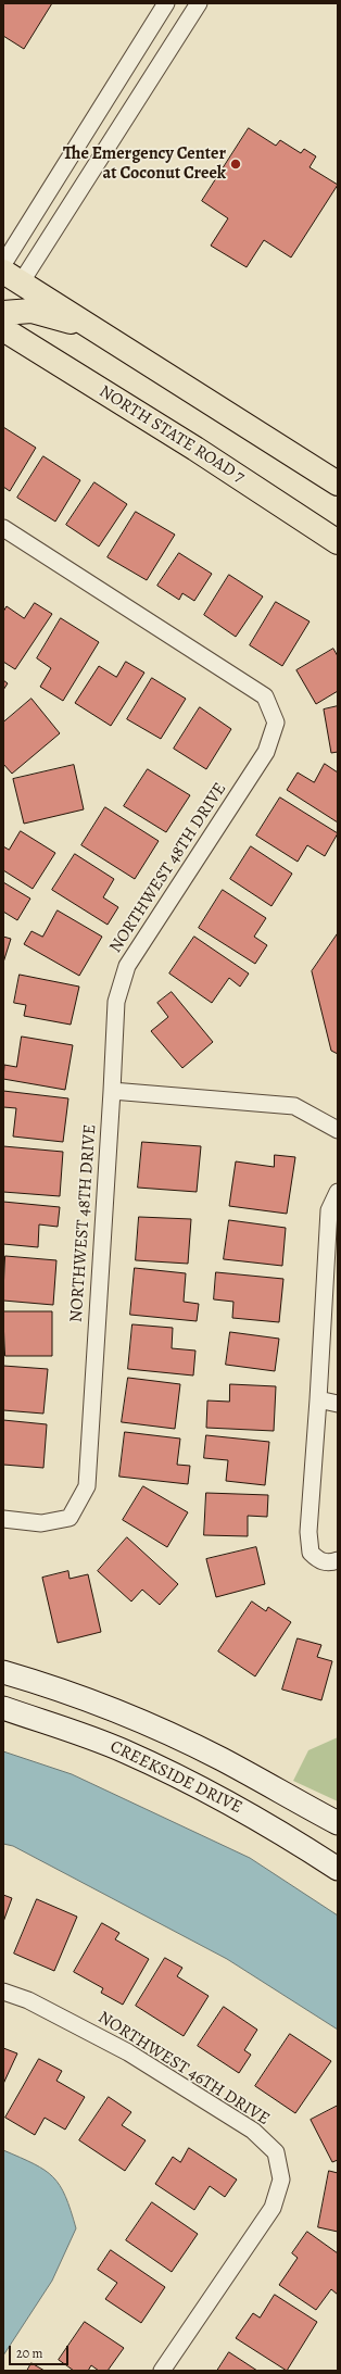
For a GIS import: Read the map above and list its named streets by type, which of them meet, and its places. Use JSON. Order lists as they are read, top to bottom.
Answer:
{
  "streets": {
    "main road": ["NORTH STATE ROAD 7"],
    "street": ["NORTHWEST 48TH DRIVE", "CREEKSIDE DRIVE", "NORTHWEST 46TH DRIVE"]
  },
  "places": ["The Emergency Center at Coconut Creek"],
  "scale_bar": "20 m"
}
